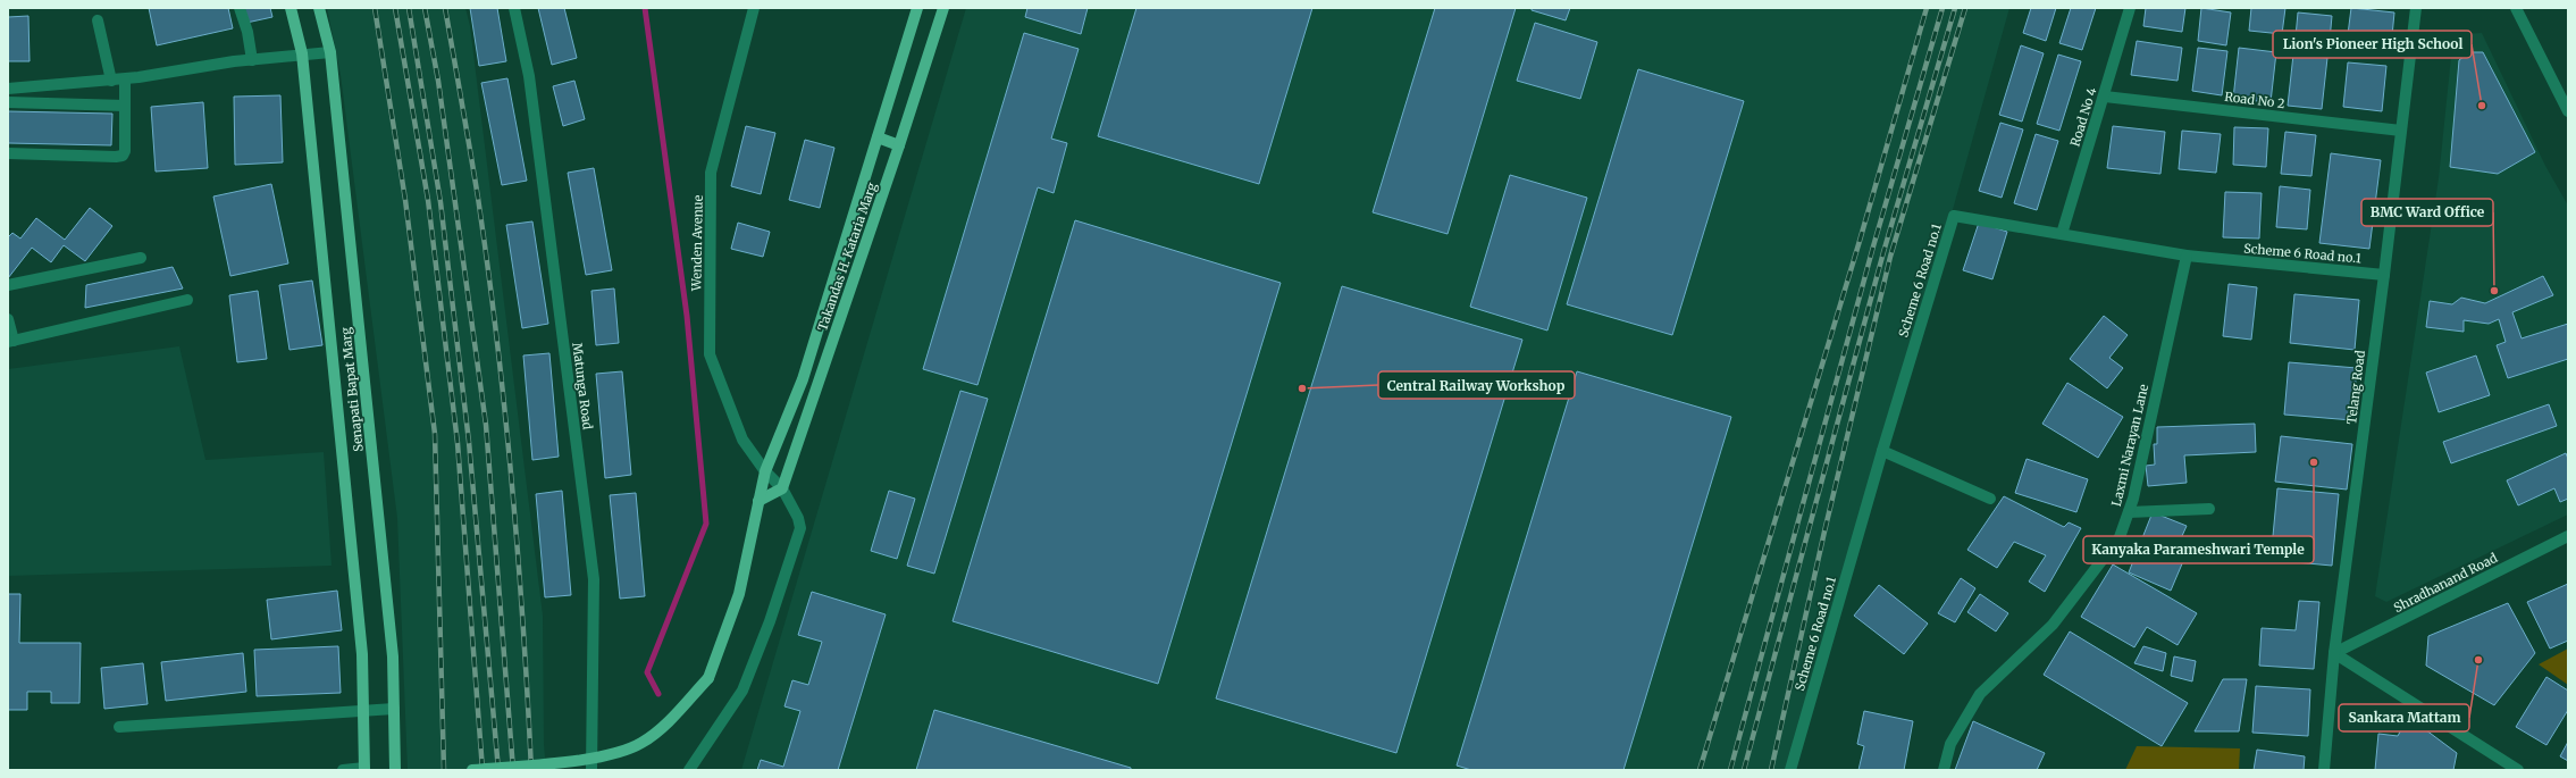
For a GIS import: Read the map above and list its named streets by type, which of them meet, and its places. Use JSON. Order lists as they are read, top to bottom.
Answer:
{
  "streets": {
    "main road": ["Takandas H. Kataria Marg", "Senapati Bapat Marg"],
    "street": [
      "Road No 2",
      "Road No 4",
      "Wenden Avenue",
      "Scheme 6 Road no.1",
      "Matunga Road",
      "Telang Road",
      "Laxmi Narayan Lane",
      "Shradhanand Road"
    ]
  },
  "crossings": [
    ["Road No 2", "Road No 4"],
    ["Road No 2", "Telang Road"],
    ["Road No 4", "Scheme 6 Road no.1"],
    ["Wenden Avenue", "Takandas H. Kataria Marg"],
    ["Scheme 6 Road no.1", "Telang Road"],
    ["Scheme 6 Road no.1", "Laxmi Narayan Lane"],
    ["Telang Road", "Shradhanand Road"]
  ],
  "places": [
    "Lion's Pioneer High School",
    "BMC Ward Office",
    "Central Railway Workshop",
    "Kanyaka Parameshwari Temple",
    "Sankara Mattam"
  ]
}
